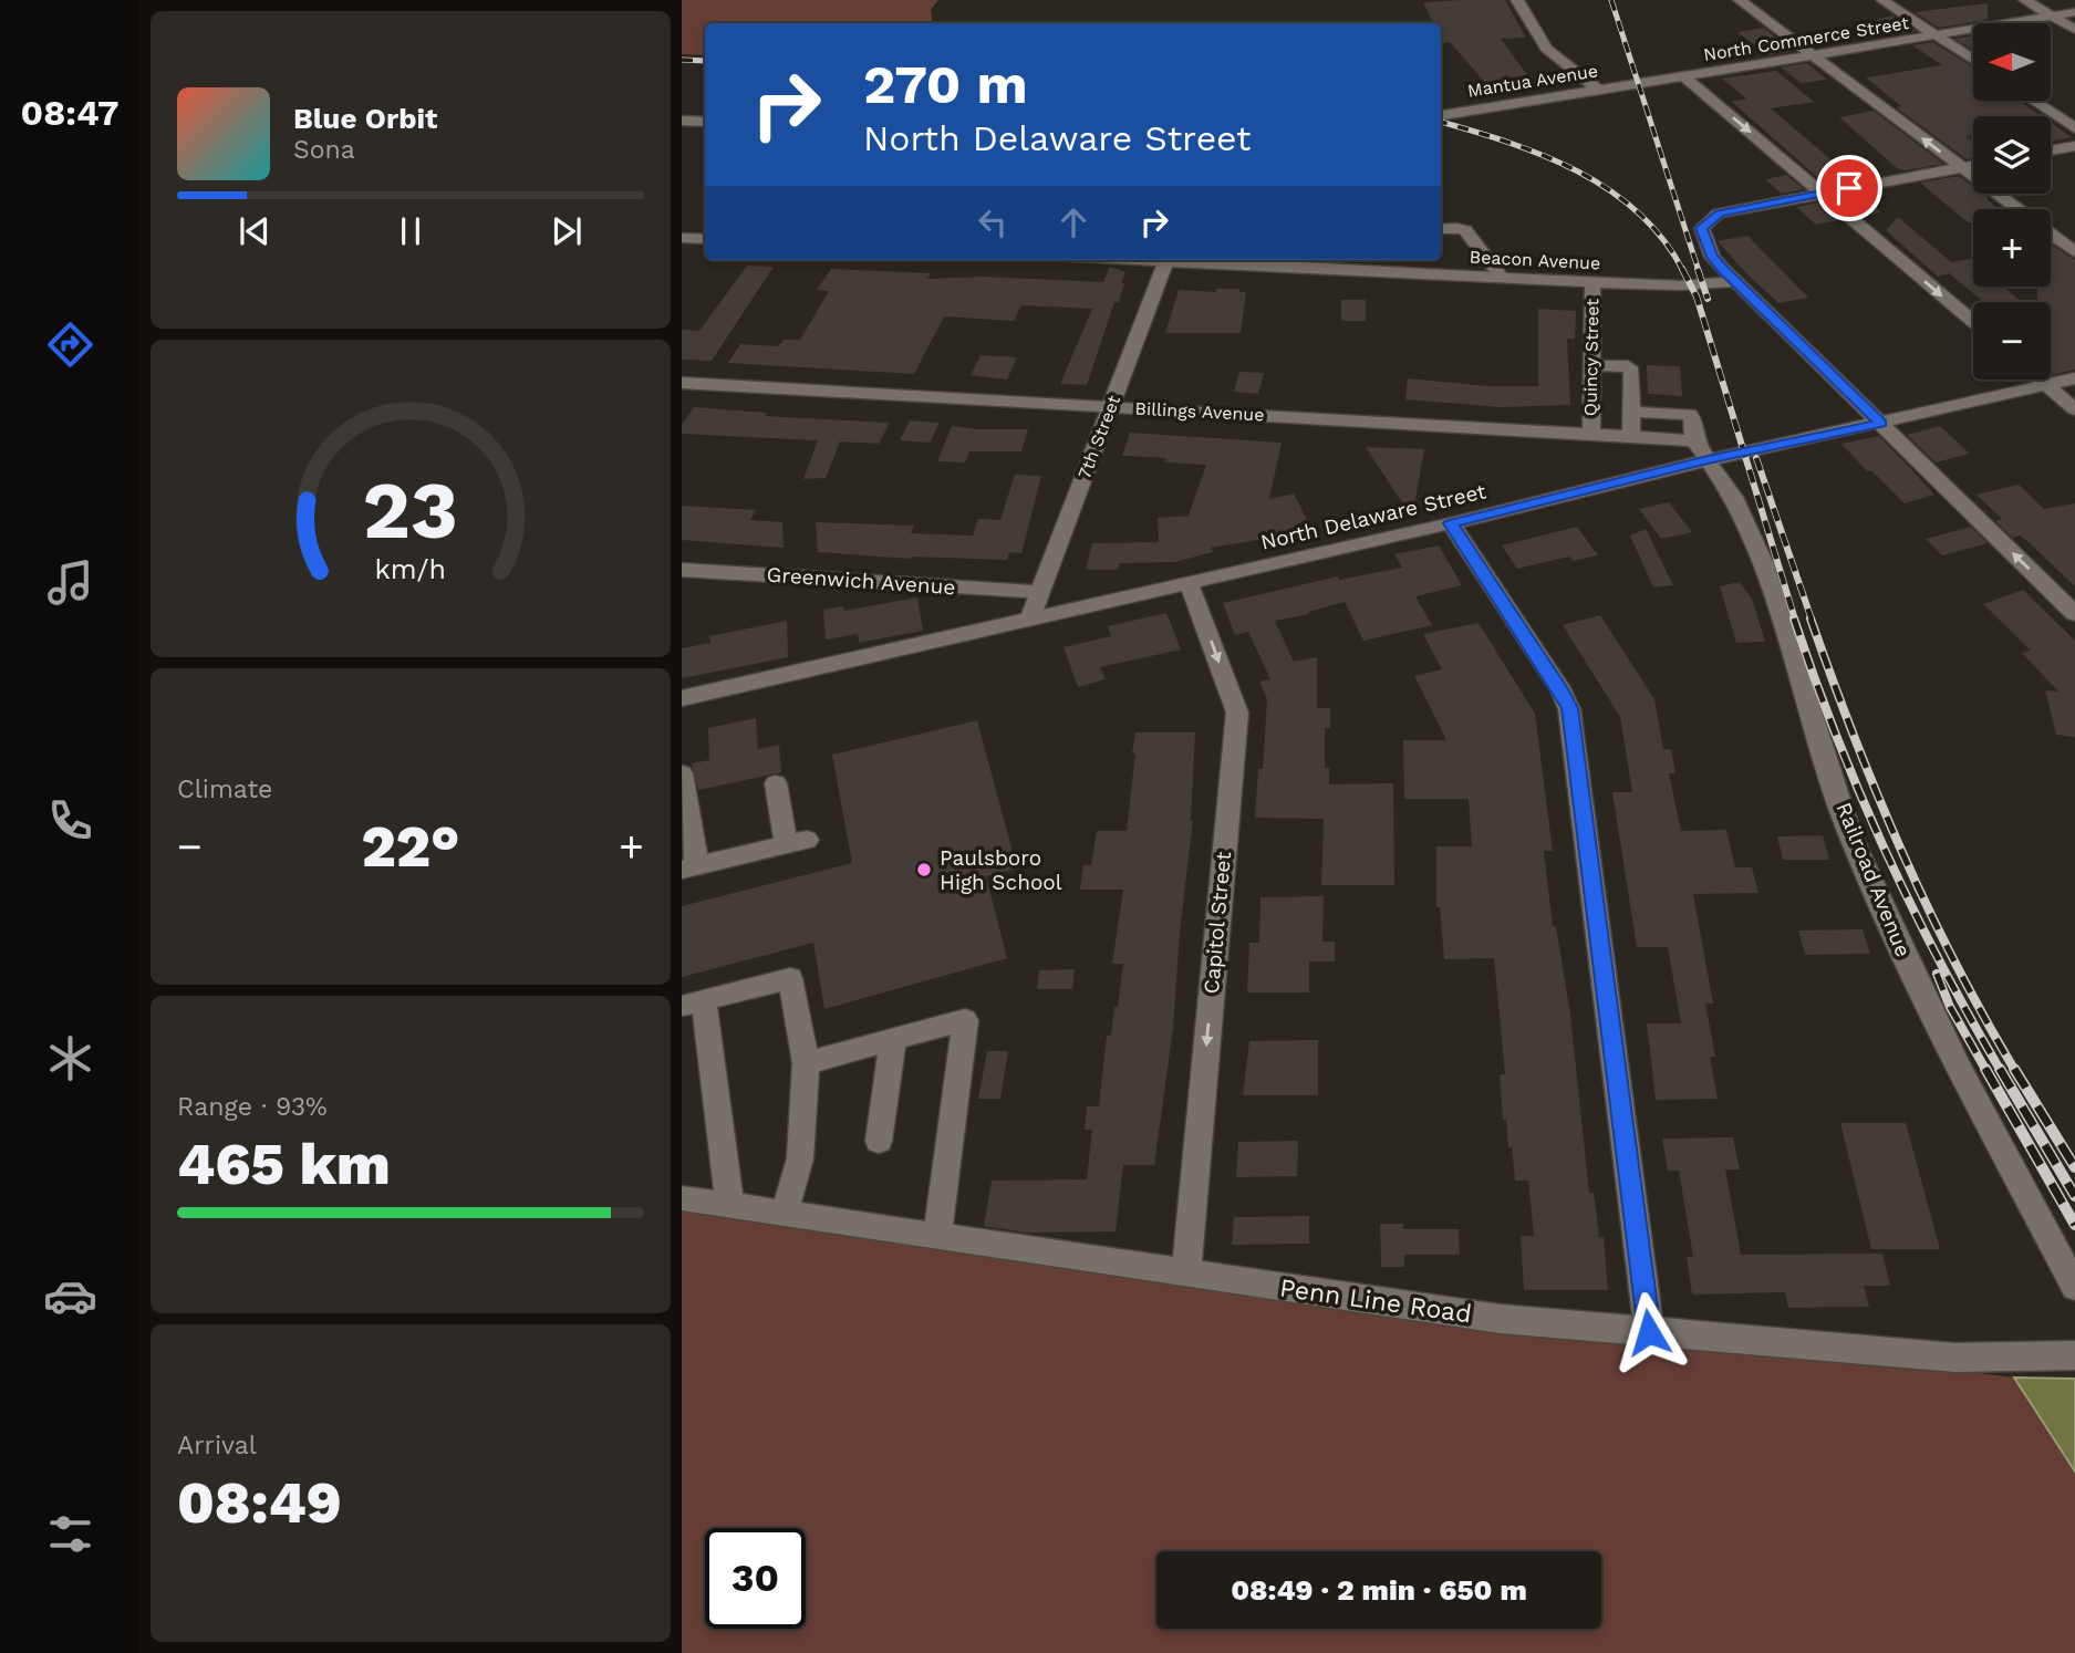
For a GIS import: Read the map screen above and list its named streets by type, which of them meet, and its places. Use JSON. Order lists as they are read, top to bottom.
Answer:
{
  "streets": {
    "street": [
      "North Commerce Street",
      "Mantua Avenue",
      "Beacon Avenue",
      "Quincy Street",
      "Billings Avenue",
      "7th Street",
      "North Delaware Street",
      "Greenwich Avenue",
      "Railroad Avenue",
      "Capitol Street",
      "Penn Line Road"
    ]
  },
  "crossings": [
    ["North Commerce Street", "Mantua Avenue"],
    ["Beacon Avenue", "Quincy Street"],
    ["Quincy Street", "Billings Avenue"],
    ["Billings Avenue", "7th Street"],
    ["Billings Avenue", "North Delaware Street"],
    ["Billings Avenue", "Railroad Avenue"],
    ["7th Street", "North Delaware Street"],
    ["7th Street", "Greenwich Avenue"],
    ["North Delaware Street", "Railroad Avenue"],
    ["North Delaware Street", "Capitol Street"],
    ["Capitol Street", "Penn Line Road"]
  ],
  "one_way": ["Capitol Street"],
  "places": ["Paulsboro High School"],
  "north": "left",
  "page": {
    "tabs": "08:47",
    "map_buttons": ["+", "−"],
    "turn": ["270 m", "North Delaware Street"],
    "song": ["Blue Orbit", "Sona"],
    "tile": [
      "Climate",
      ["Range · 93%", "465 km"],
      ["Arrival", "08:49"]
    ],
    "heat": ["−", "22°", "+"],
    "limit": "30",
    "trip": "08:49 · 2 min · 650 m",
    "gauge": ["23", "km/h"]
  }
}
